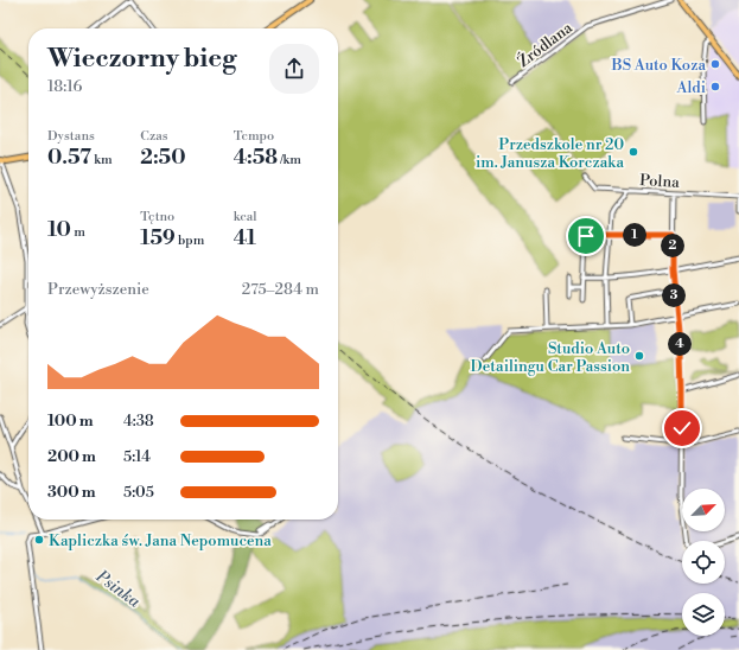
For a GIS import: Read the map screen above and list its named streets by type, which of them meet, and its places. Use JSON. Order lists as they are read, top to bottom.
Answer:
{
  "streets": {
    "street": ["Źródlana", "Polna"]
  },
  "water": ["Psinka"],
  "places": [
    "BS Auto Koza",
    "Aldi",
    "Przedszkole nr 20 im. Janusza Korczaka",
    "Studio Auto Detailingu Car Passion",
    "Kapliczka św. Jana Nepomucena"
  ],
  "north": "top right",
  "page": {
    "heading": ["Wieczorny bieg", "18:16"],
    "stats": [
      ["Dystans", "0.57 km"],
      ["Czas", "2:50"],
      ["Tempo", "4:58 /km"],
      ["10 m"],
      ["Tętno", "159 bpm"],
      ["kcal", "41"]
    ],
    "pins": [
      "1",
      "2",
      "3",
      "4"
    ],
    "chart": ["Przewyższenie", "275–284 m"],
    "list": [
      {
        "name": "100 m",
        "note": "4:38"
      },
      {
        "name": "200 m",
        "note": "5:14"
      },
      {
        "name": "300 m",
        "note": "5:05"
      }
    ]
  }
}
